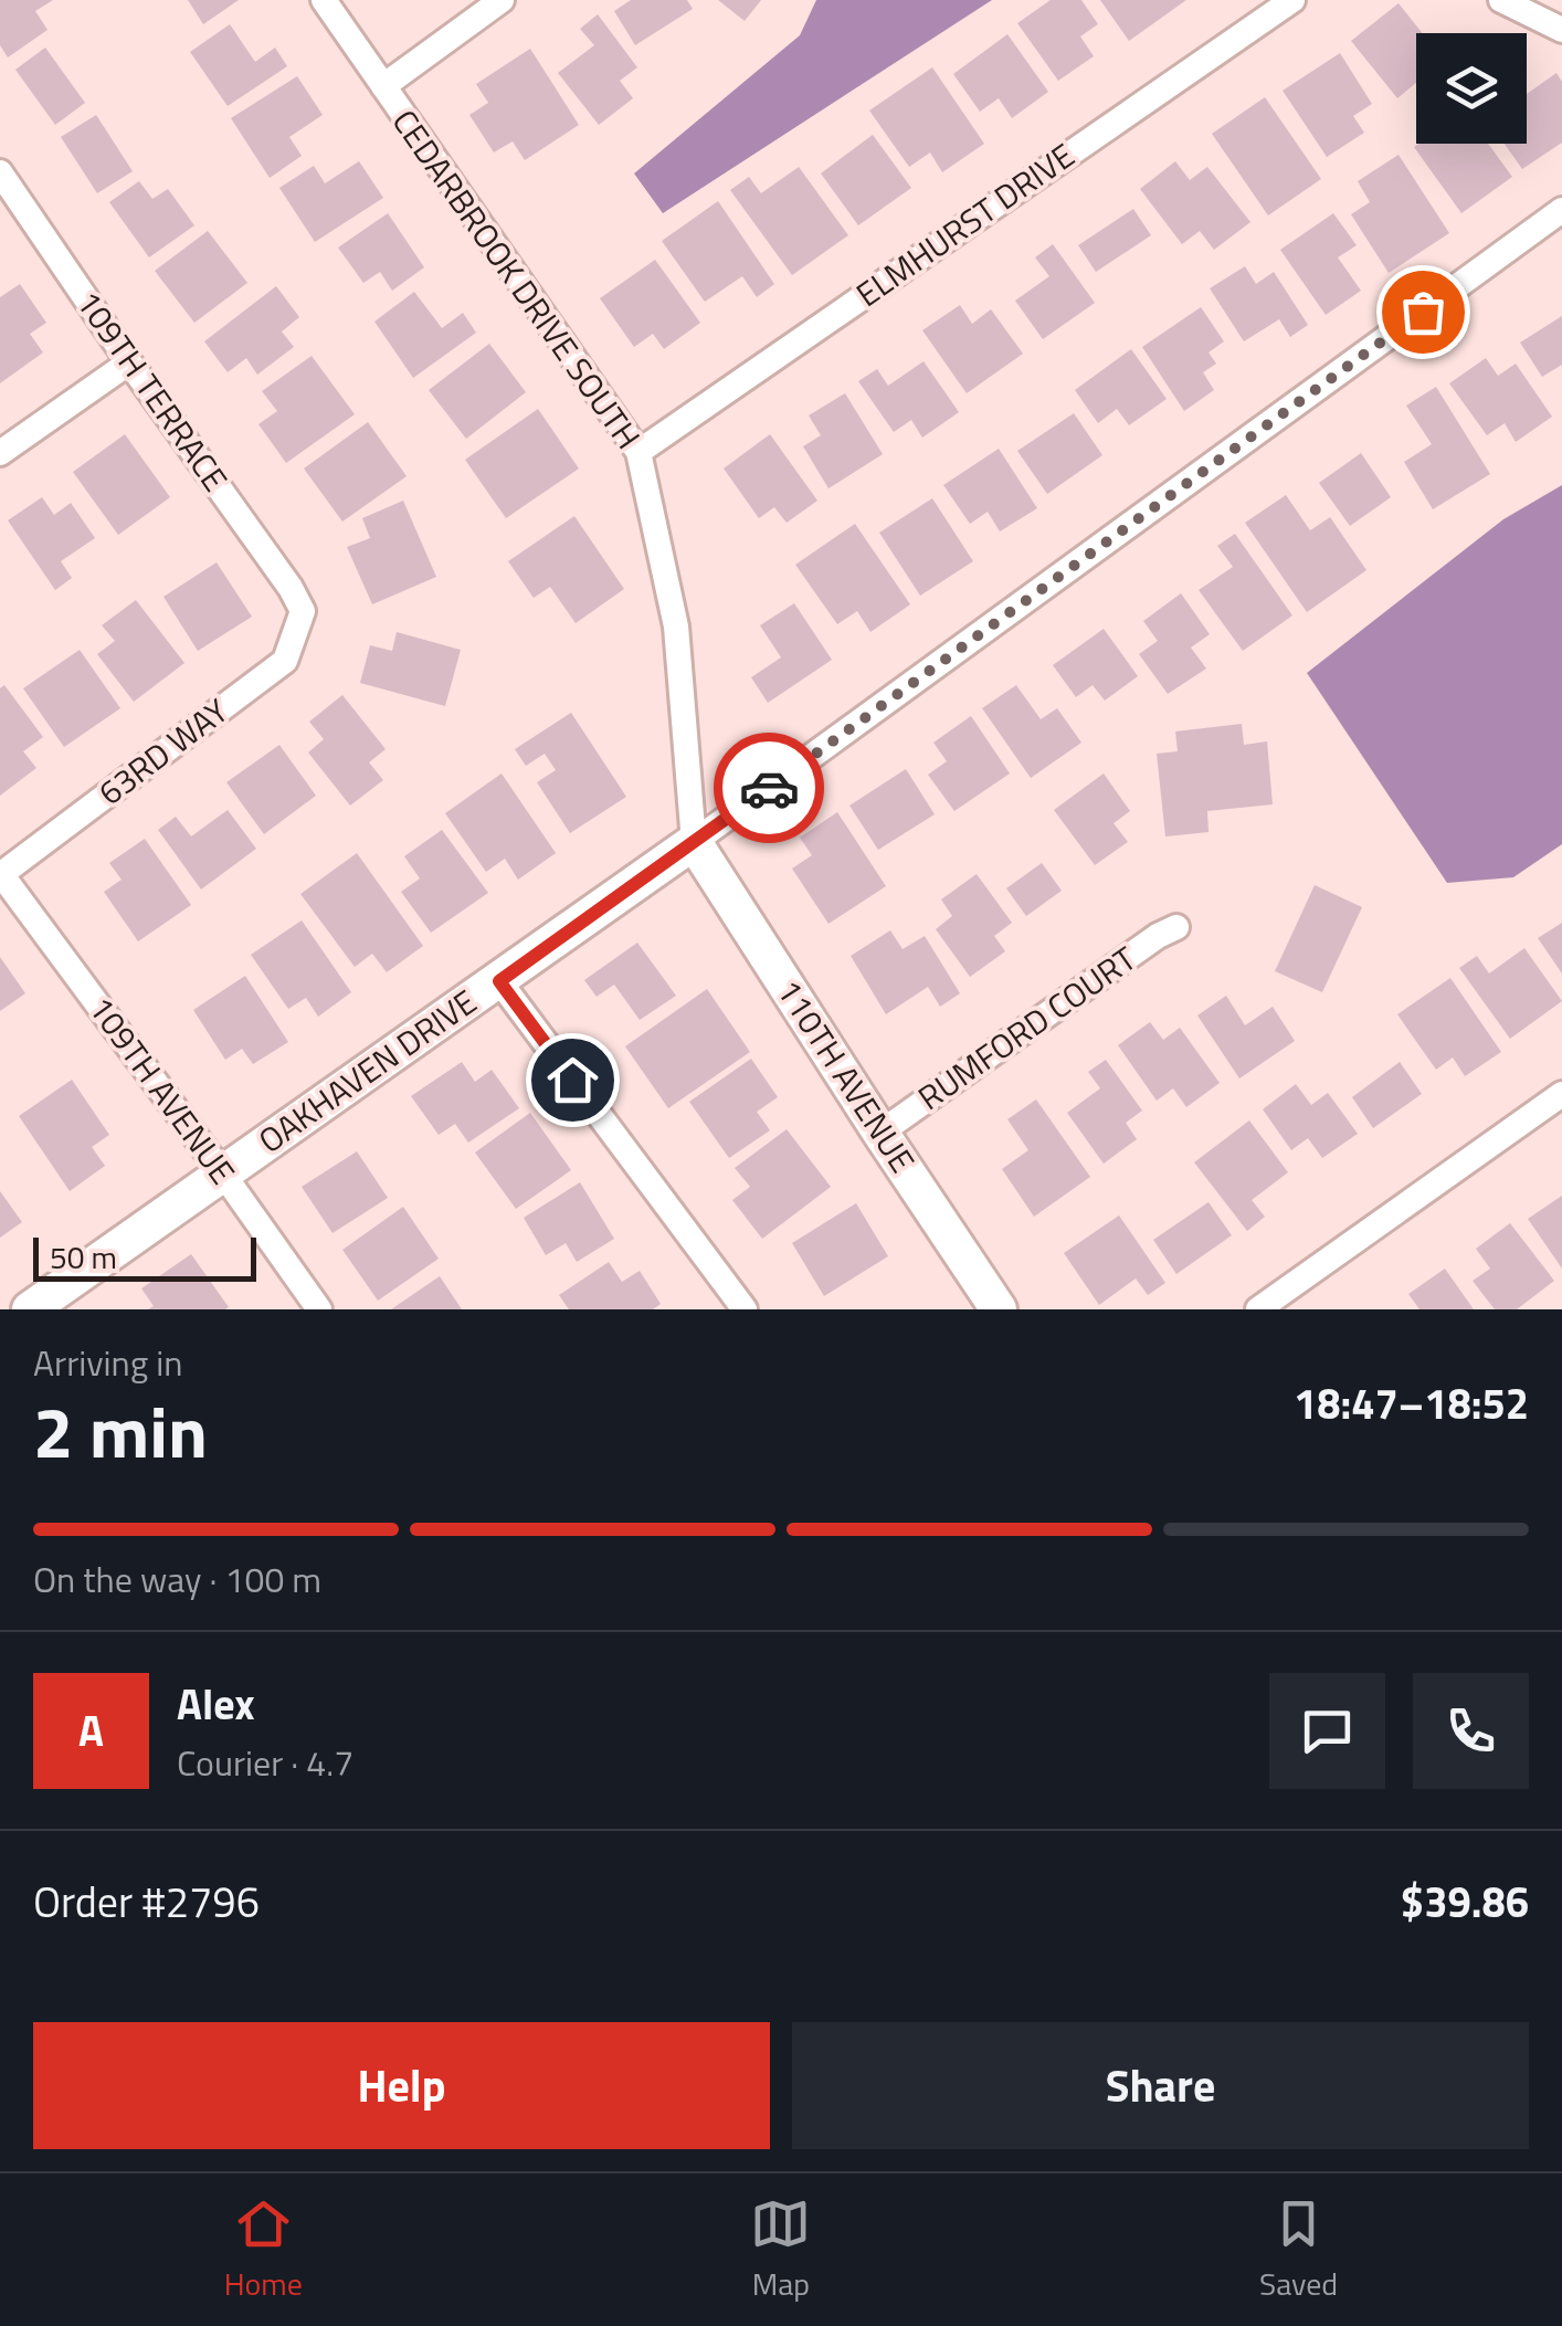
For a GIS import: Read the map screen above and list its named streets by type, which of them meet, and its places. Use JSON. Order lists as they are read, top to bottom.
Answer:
{
  "streets": {
    "street": [
      "ELMHURST DRIVE",
      "CEDARBROOK DRIVE SOUTH",
      "109TH TERRACE",
      "63RD WAY",
      "RUMFORD COURT",
      "OAKHAVEN DRIVE",
      "110TH AVENUE",
      "109TH AVENUE"
    ]
  },
  "crossings": [
    ["ELMHURST DRIVE", "CEDARBROOK DRIVE SOUTH"],
    ["CEDARBROOK DRIVE SOUTH", "OAKHAVEN DRIVE"],
    ["CEDARBROOK DRIVE SOUTH", "110TH AVENUE"],
    ["109TH TERRACE", "63RD WAY"],
    ["63RD WAY", "109TH AVENUE"],
    ["RUMFORD COURT", "110TH AVENUE"],
    ["OAKHAVEN DRIVE", "110TH AVENUE"],
    ["OAKHAVEN DRIVE", "109TH AVENUE"]
  ],
  "scale_bar": "50 m",
  "page": {
    "scale": "50 m",
    "heading": ["2 min", "Arriving in", "18:47–18:52"],
    "panel": [
      "Alex",
      "Courier · 4.7",
      "Order #2796",
      "$39.86"
    ],
    "bar": "On the way · 100 m",
    "round": "A",
    "buttons": ["Help", "Share"],
    "tabs": ["Home", "Map", "Saved"]
  }
}
